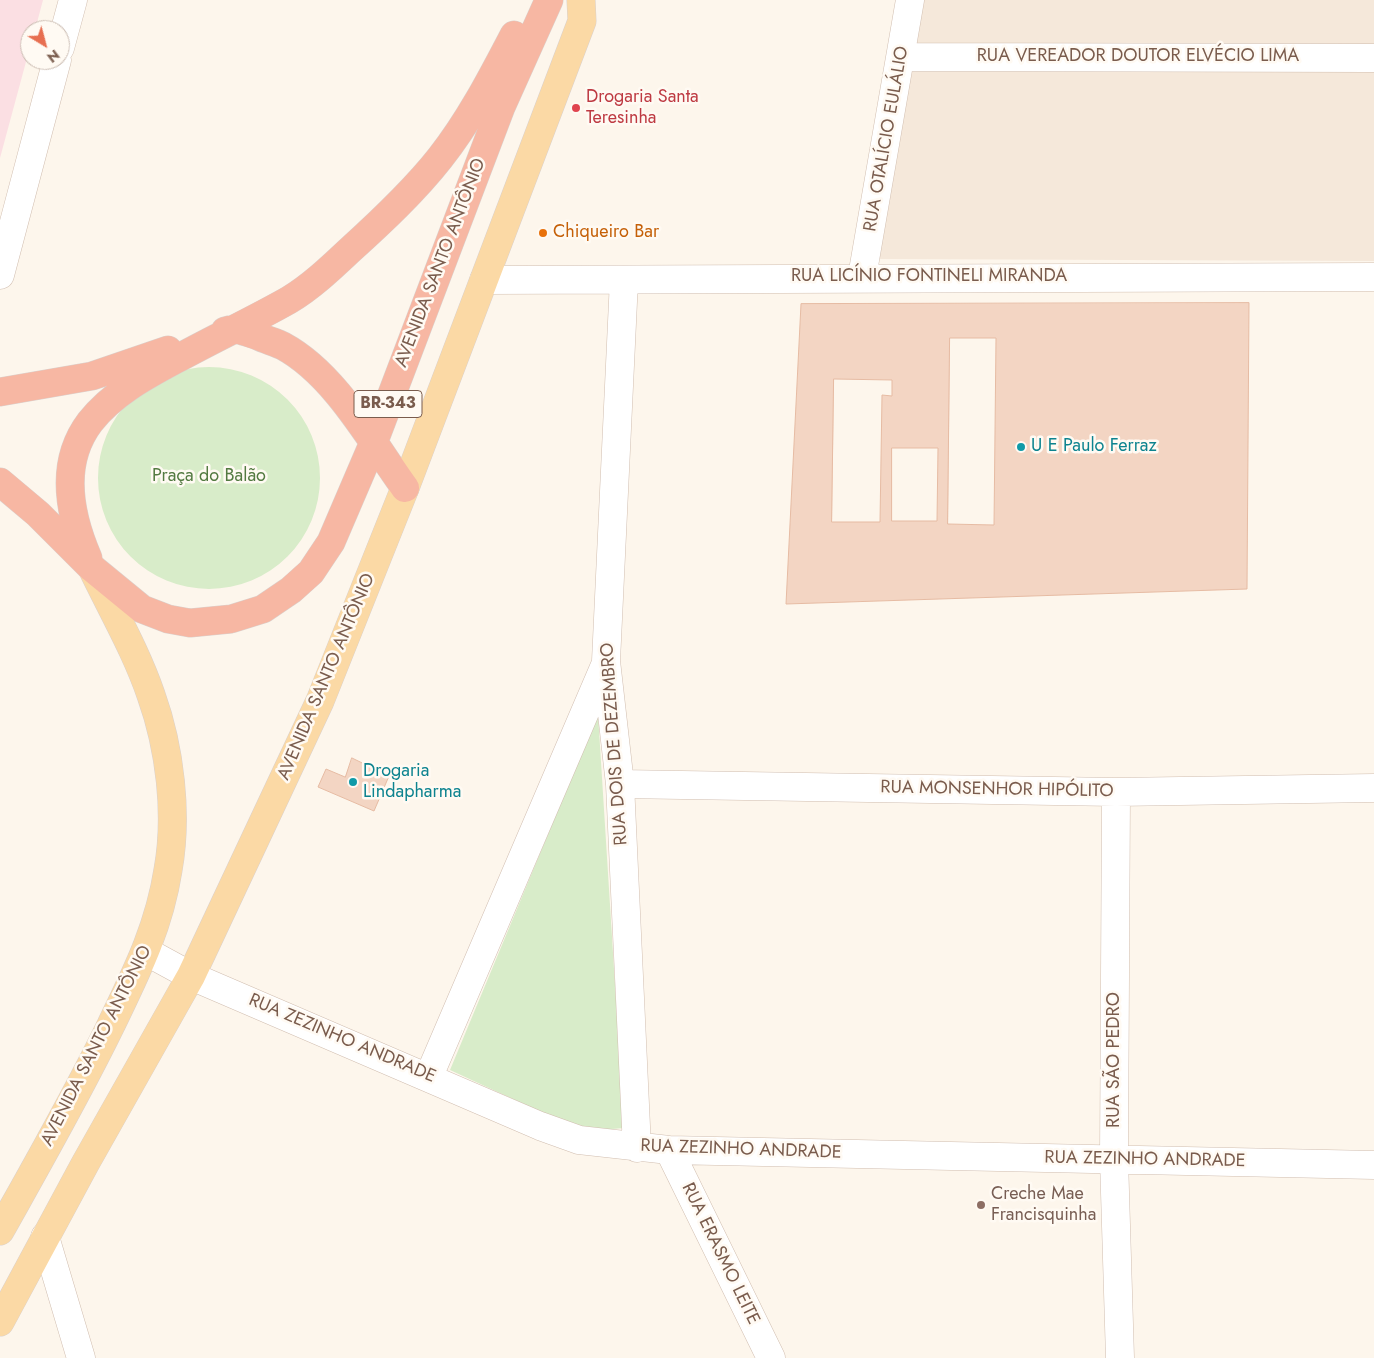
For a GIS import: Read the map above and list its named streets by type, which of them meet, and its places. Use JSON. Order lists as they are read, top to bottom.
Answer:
{
  "streets": {
    "highway": ["AVENIDA SANTO ANTÔNIO", "BR-343"],
    "street": [
      "RUA VEREADOR DOUTOR ELVÉCIO LIMA",
      "RUA OTALÍCIO EULÁLIO",
      "RUA LICÍNIO FONTINELI MIRANDA",
      "RUA DOIS DE DEZEMBRO",
      "RUA MONSENHOR HIPÓLITO",
      "RUA ZEZINHO ANDRADE",
      "RUA SÃO PEDRO",
      "RUA ERASMO LEITE"
    ]
  },
  "crossings": [
    ["RUA VEREADOR DOUTOR ELVÉCIO LIMA", "RUA OTALÍCIO EULÁLIO"],
    ["RUA OTALÍCIO EULÁLIO", "RUA LICÍNIO FONTINELI MIRANDA"],
    ["AVENIDA SANTO ANTÔNIO", "RUA LICÍNIO FONTINELI MIRANDA"],
    ["AVENIDA SANTO ANTÔNIO", "BR-343"],
    ["AVENIDA SANTO ANTÔNIO", "RUA ZEZINHO ANDRADE"],
    ["RUA LICÍNIO FONTINELI MIRANDA", "RUA DOIS DE DEZEMBRO"],
    ["RUA DOIS DE DEZEMBRO", "RUA MONSENHOR HIPÓLITO"],
    ["RUA DOIS DE DEZEMBRO", "RUA ZEZINHO ANDRADE"],
    ["RUA MONSENHOR HIPÓLITO", "RUA SÃO PEDRO"],
    ["RUA ZEZINHO ANDRADE", "RUA SÃO PEDRO"],
    ["RUA ZEZINHO ANDRADE", "RUA ERASMO LEITE"]
  ],
  "parks": ["Praça do Balão"],
  "places": [
    "Drogaria Santa Teresinha",
    "Chiqueiro Bar",
    "U E Paulo Ferraz",
    "Drogaria Lindapharma",
    "Creche Mae Francisquinha"
  ],
  "north": "bottom right"
}
